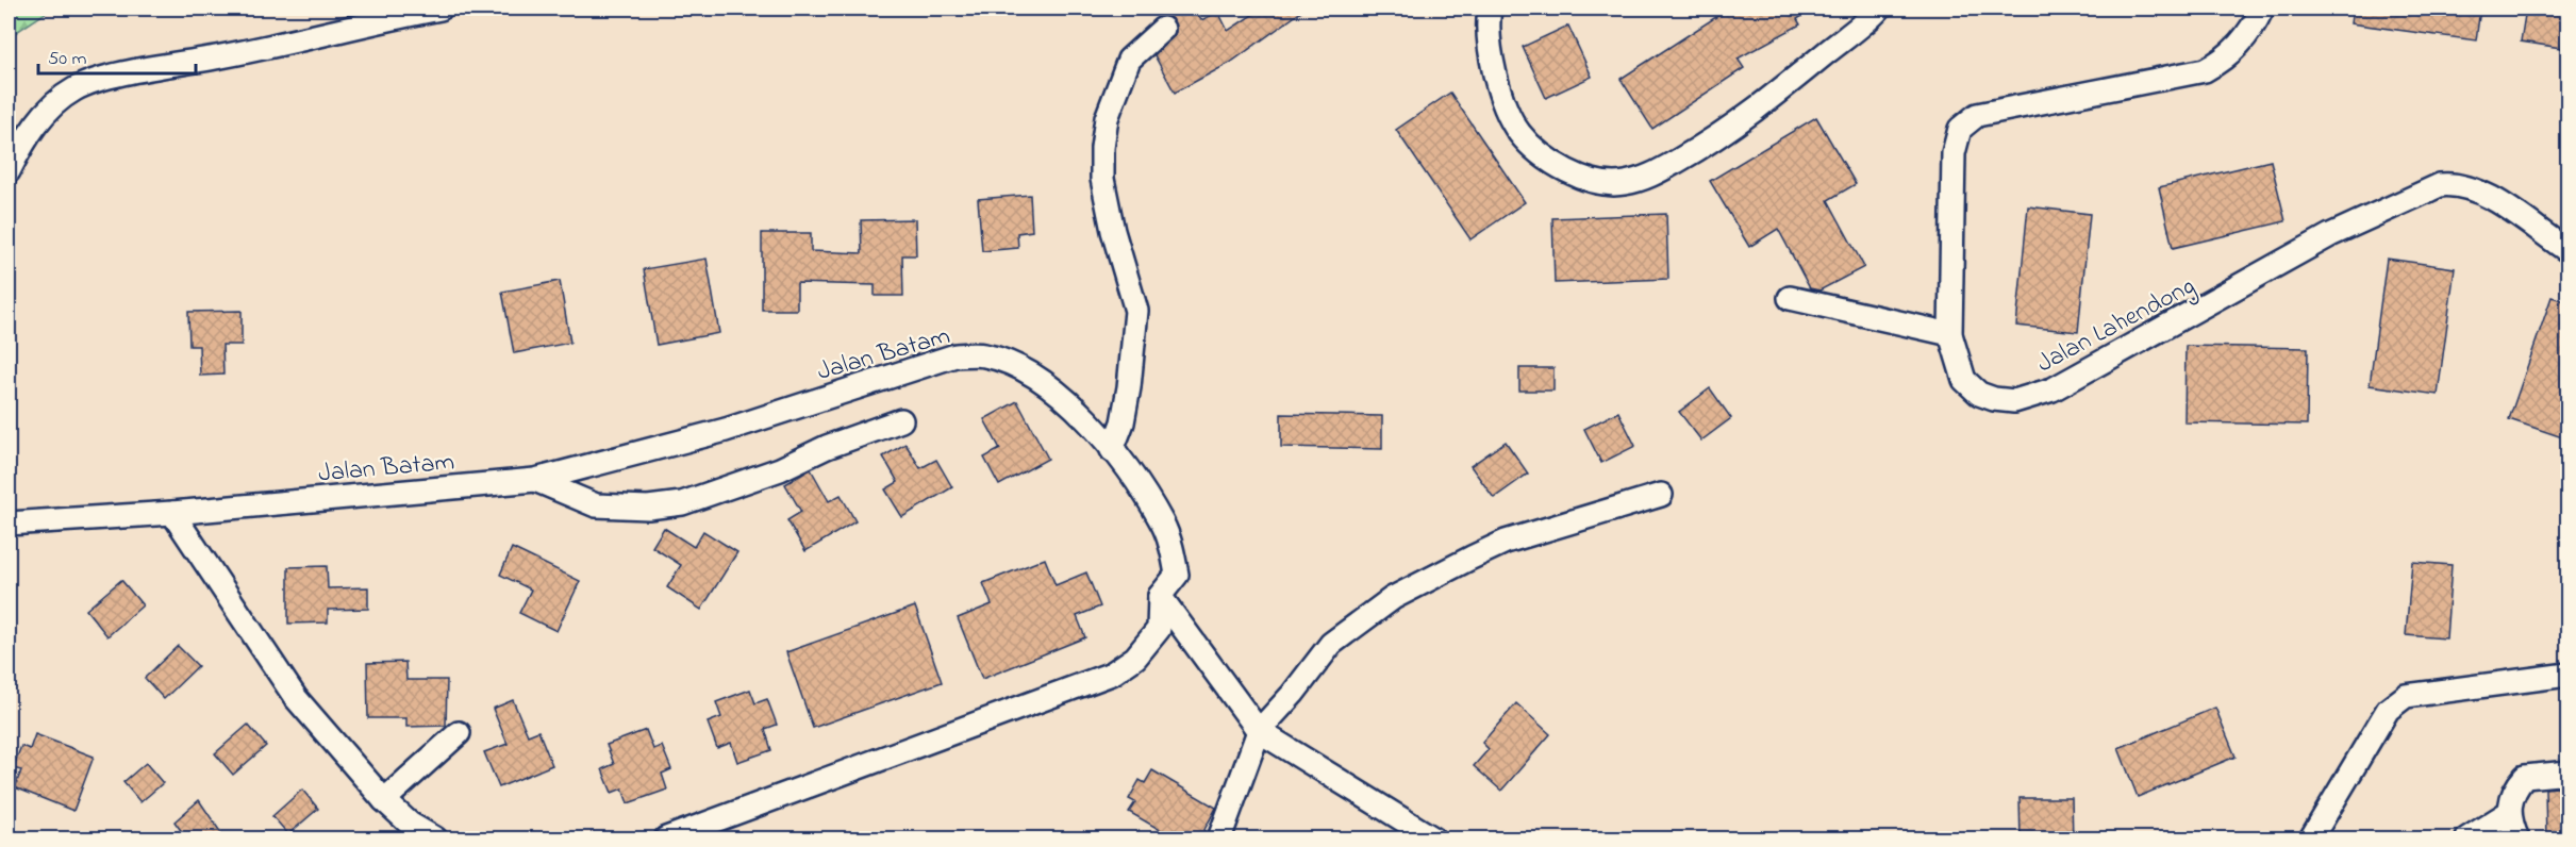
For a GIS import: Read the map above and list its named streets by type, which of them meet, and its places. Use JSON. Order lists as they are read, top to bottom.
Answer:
{
  "streets": {
    "street": ["Jalan Lahendong", "Jalan Batam"]
  },
  "scale_bar": "50 m"
}
